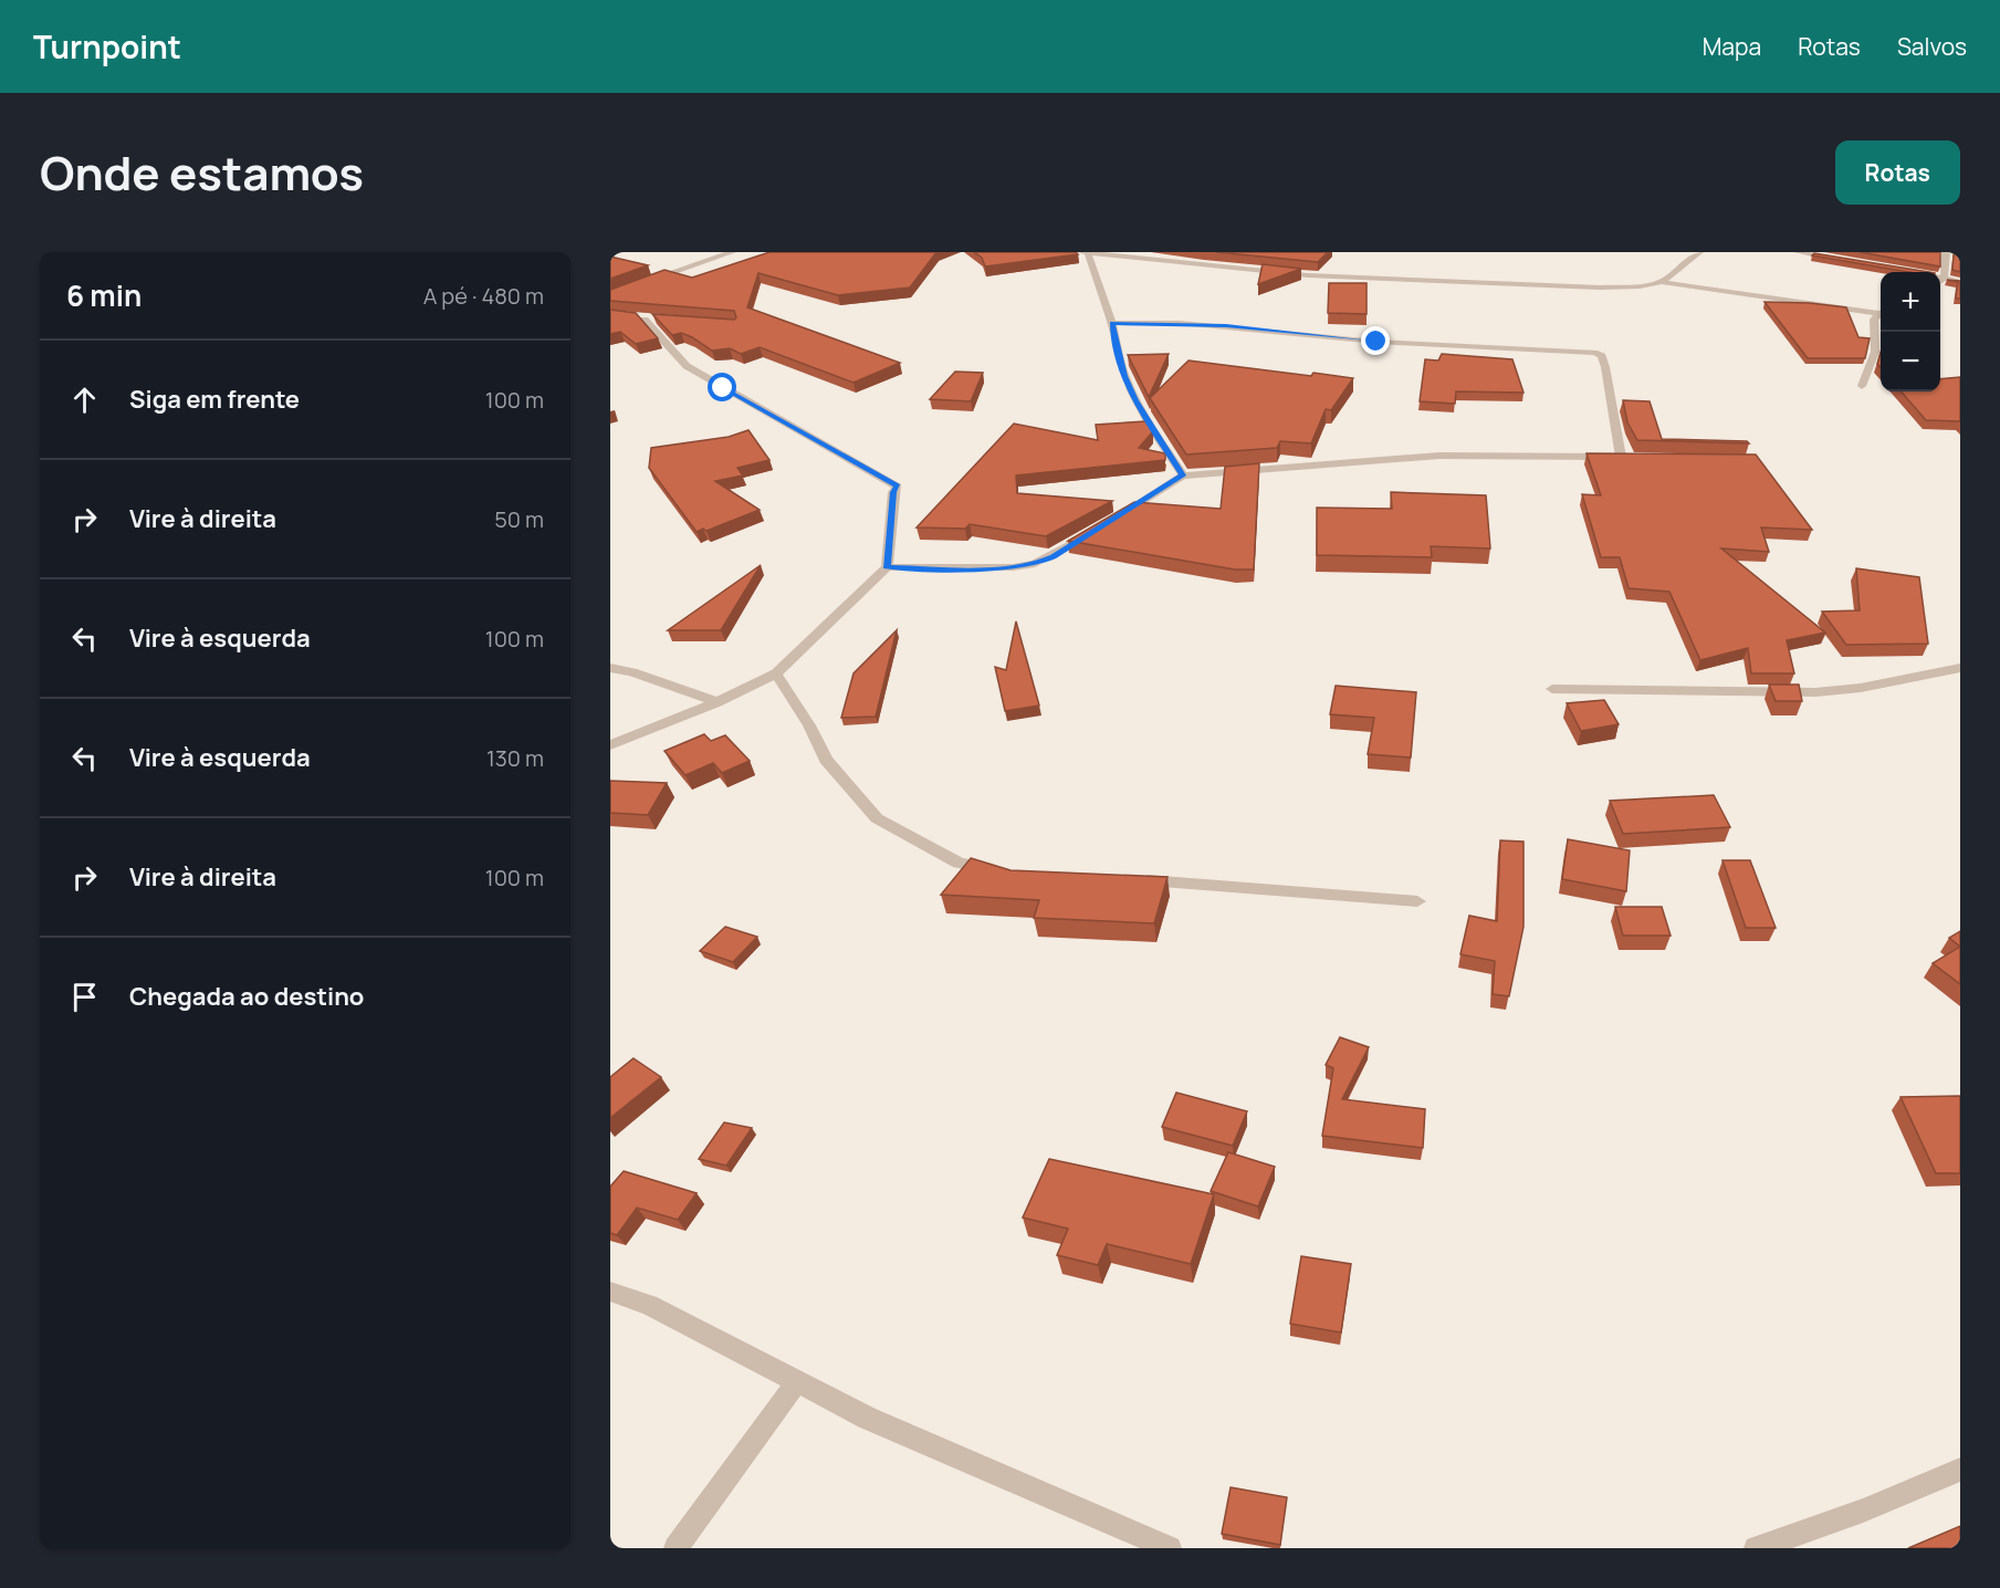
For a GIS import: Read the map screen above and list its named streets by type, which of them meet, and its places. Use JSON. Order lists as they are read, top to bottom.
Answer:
{
  "page": {
    "header": "Turnpoint",
    "nav": ["Mapa", "Rotas", "Salvos"],
    "title": "Onde estamos",
    "buttons": "Rotas",
    "heading": ["6 min", "A pé · 480 m"],
    "map_buttons": ["+", "−"],
    "list": [
      ["Siga em frente", "100 m"],
      ["Vire à direita", "50 m"],
      ["Vire à esquerda", "100 m"],
      ["Vire à esquerda", "130 m"],
      ["Vire à direita", "100 m"],
      "Chegada ao destino"
    ]
  }
}
